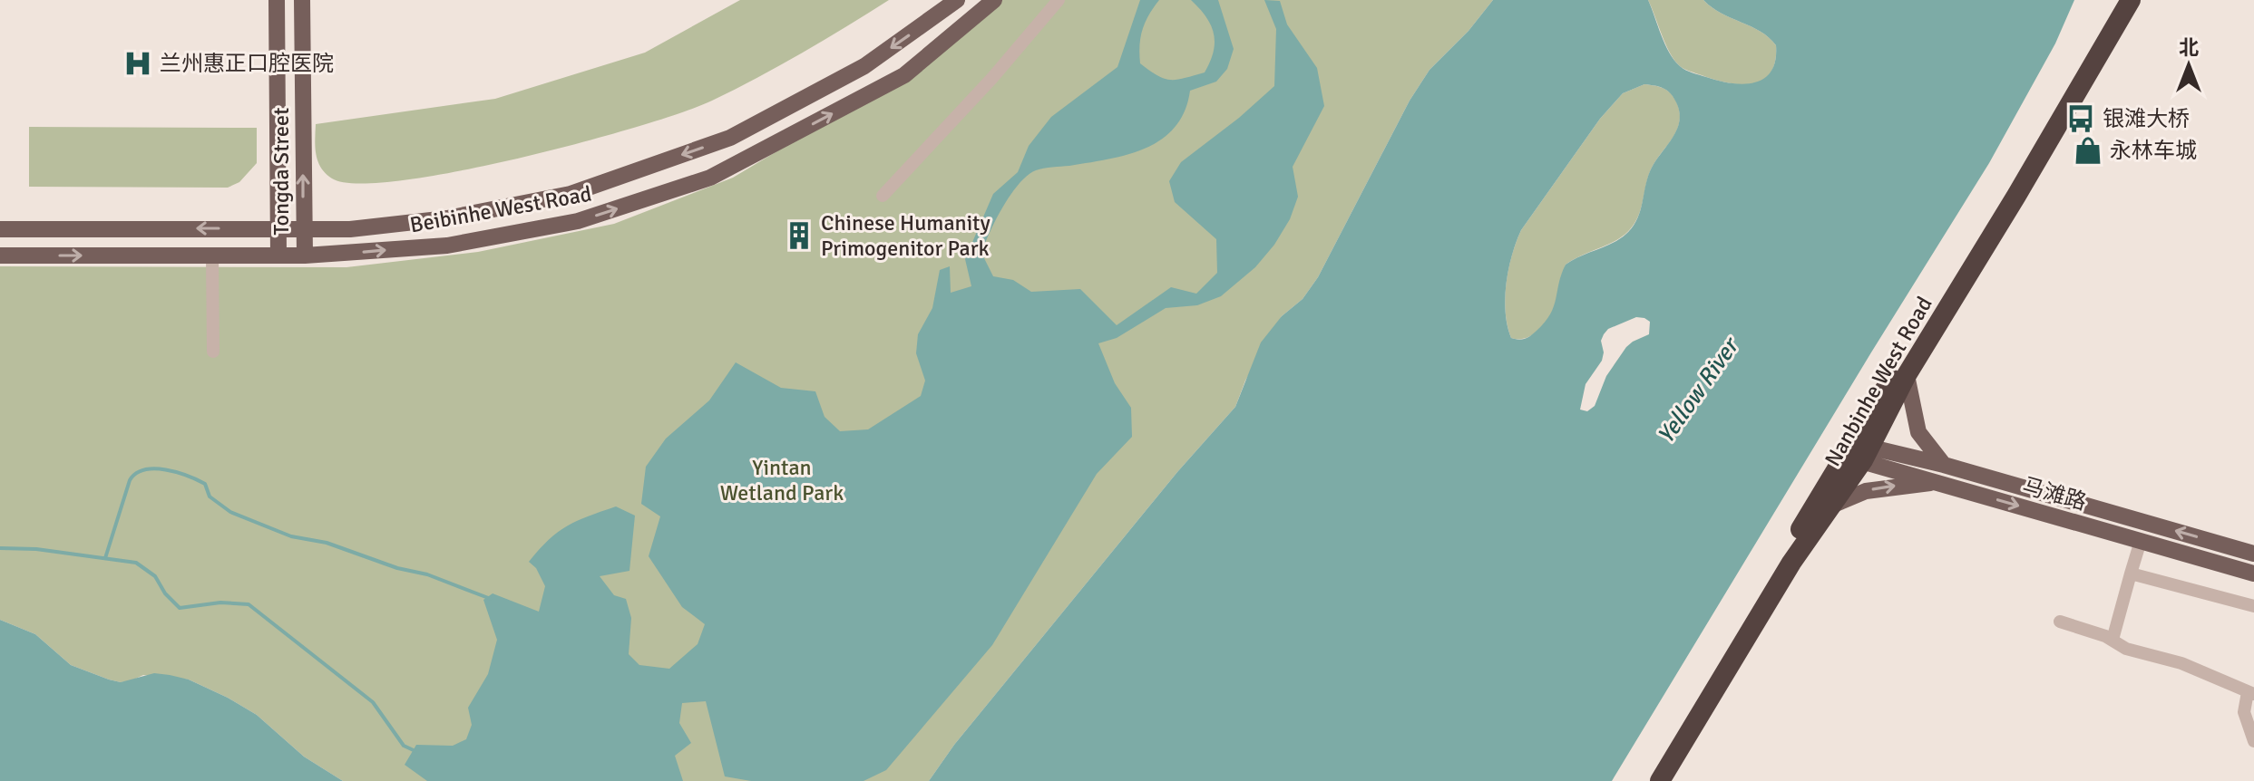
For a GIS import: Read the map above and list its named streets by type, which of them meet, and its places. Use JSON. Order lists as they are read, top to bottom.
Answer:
{
  "streets": {
    "highway": ["Nanbinhe West Road"],
    "main road": ["Tongda Street", "Beibinhe West Road", "马滩路"]
  },
  "crossings": [
    ["Tongda Street", "Beibinhe West Road"],
    ["Nanbinhe West Road", "马滩路"]
  ],
  "water": ["Yellow River"],
  "parks": ["Yintan Wetland Park"],
  "places": {
    "hospital": ["兰州惠正口腔医院"],
    "bus stop": ["银滩大桥"],
    "shop": ["永林车城"],
    "building": ["Chinese Humanity Primogenitor Park"]
  },
  "north": "top"
}
